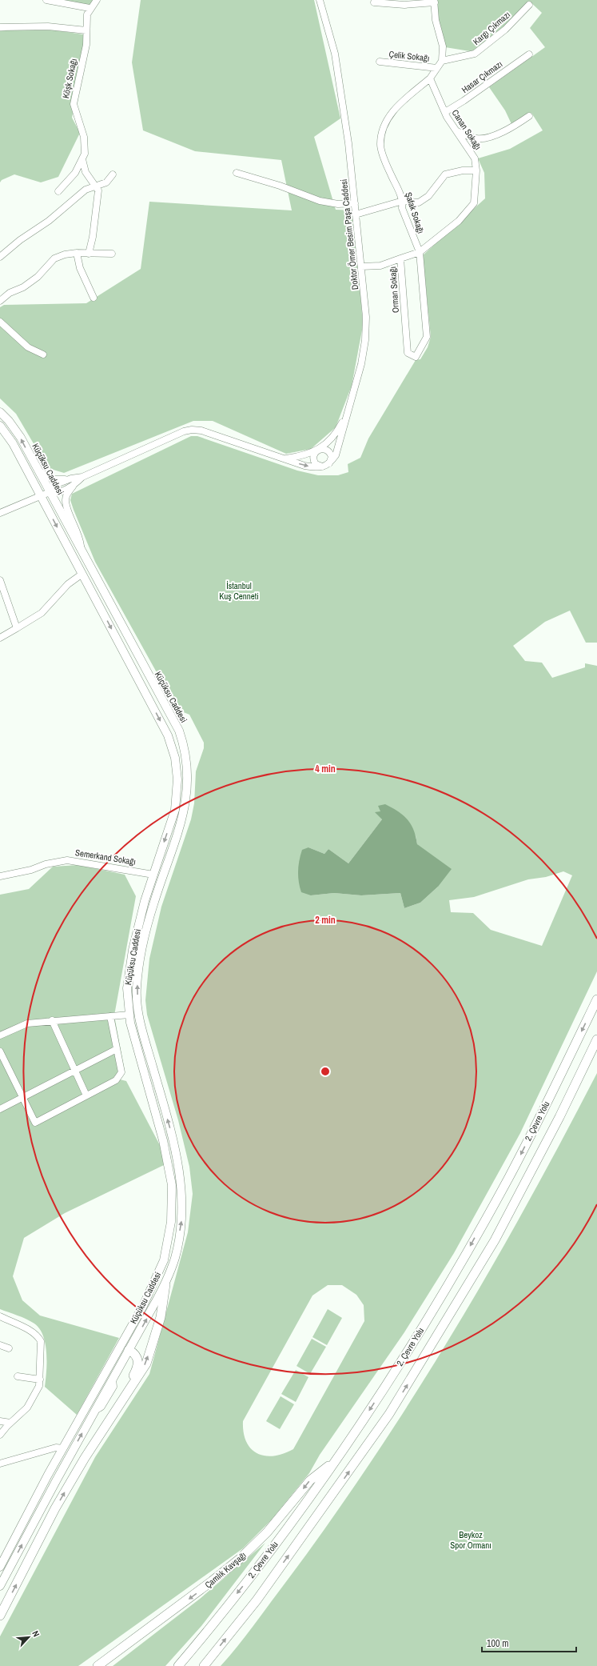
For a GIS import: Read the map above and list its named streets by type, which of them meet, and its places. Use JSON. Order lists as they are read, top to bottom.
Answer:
{
  "streets": {
    "highway": ["2. Çevre Yolu", "Çamlık Kavşağı"],
    "main road": ["Küçüksu Caddesi"],
    "street": [
      "Kargı Çıkmazı",
      "Çelik Sokağı",
      "Hasar Çıkmazı",
      "Köşk Sokağı",
      "Canan Sokağı",
      "Şafak Sokağı",
      "Doktor Ömer Besim Paşa Caddesi",
      "Orman Sokağı",
      "Semerkand Sokağı"
    ]
  },
  "crossings": [
    ["Hasar Çıkmazı", "Canan Sokağı"],
    ["Canan Sokağı", "Şafak Sokağı"],
    ["Şafak Sokağı", "Orman Sokağı"],
    ["Doktor Ömer Besim Paşa Caddesi", "Orman Sokağı"],
    ["Küçüksu Caddesi", "Semerkand Sokağı"],
    ["2. Çevre Yolu", "Çamlık Kavşağı"]
  ],
  "one_way": ["Çamlık Kavşağı"],
  "parks": ["İstanbul Kuş Cenneti", "Beykoz Spor Ormanı"],
  "scale_bar": "100 m",
  "north": "top right",
  "rings": ["4 min", "2 min"]
}
